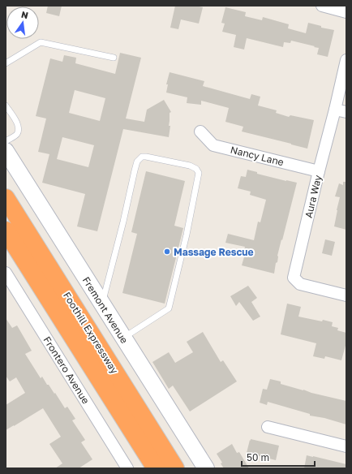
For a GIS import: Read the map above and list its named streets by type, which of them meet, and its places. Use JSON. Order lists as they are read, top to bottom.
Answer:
{
  "streets": {
    "highway": ["Foothill Expressway"],
    "street": [
      "Nancy Lane",
      "Aura Way",
      "Fremont Avenue",
      "Frontero Avenue"
    ]
  },
  "crossings": [
    ["Nancy Lane", "Aura Way"]
  ],
  "places": ["Massage Rescue"],
  "scale_bar": "50 m",
  "north": "top"
}
